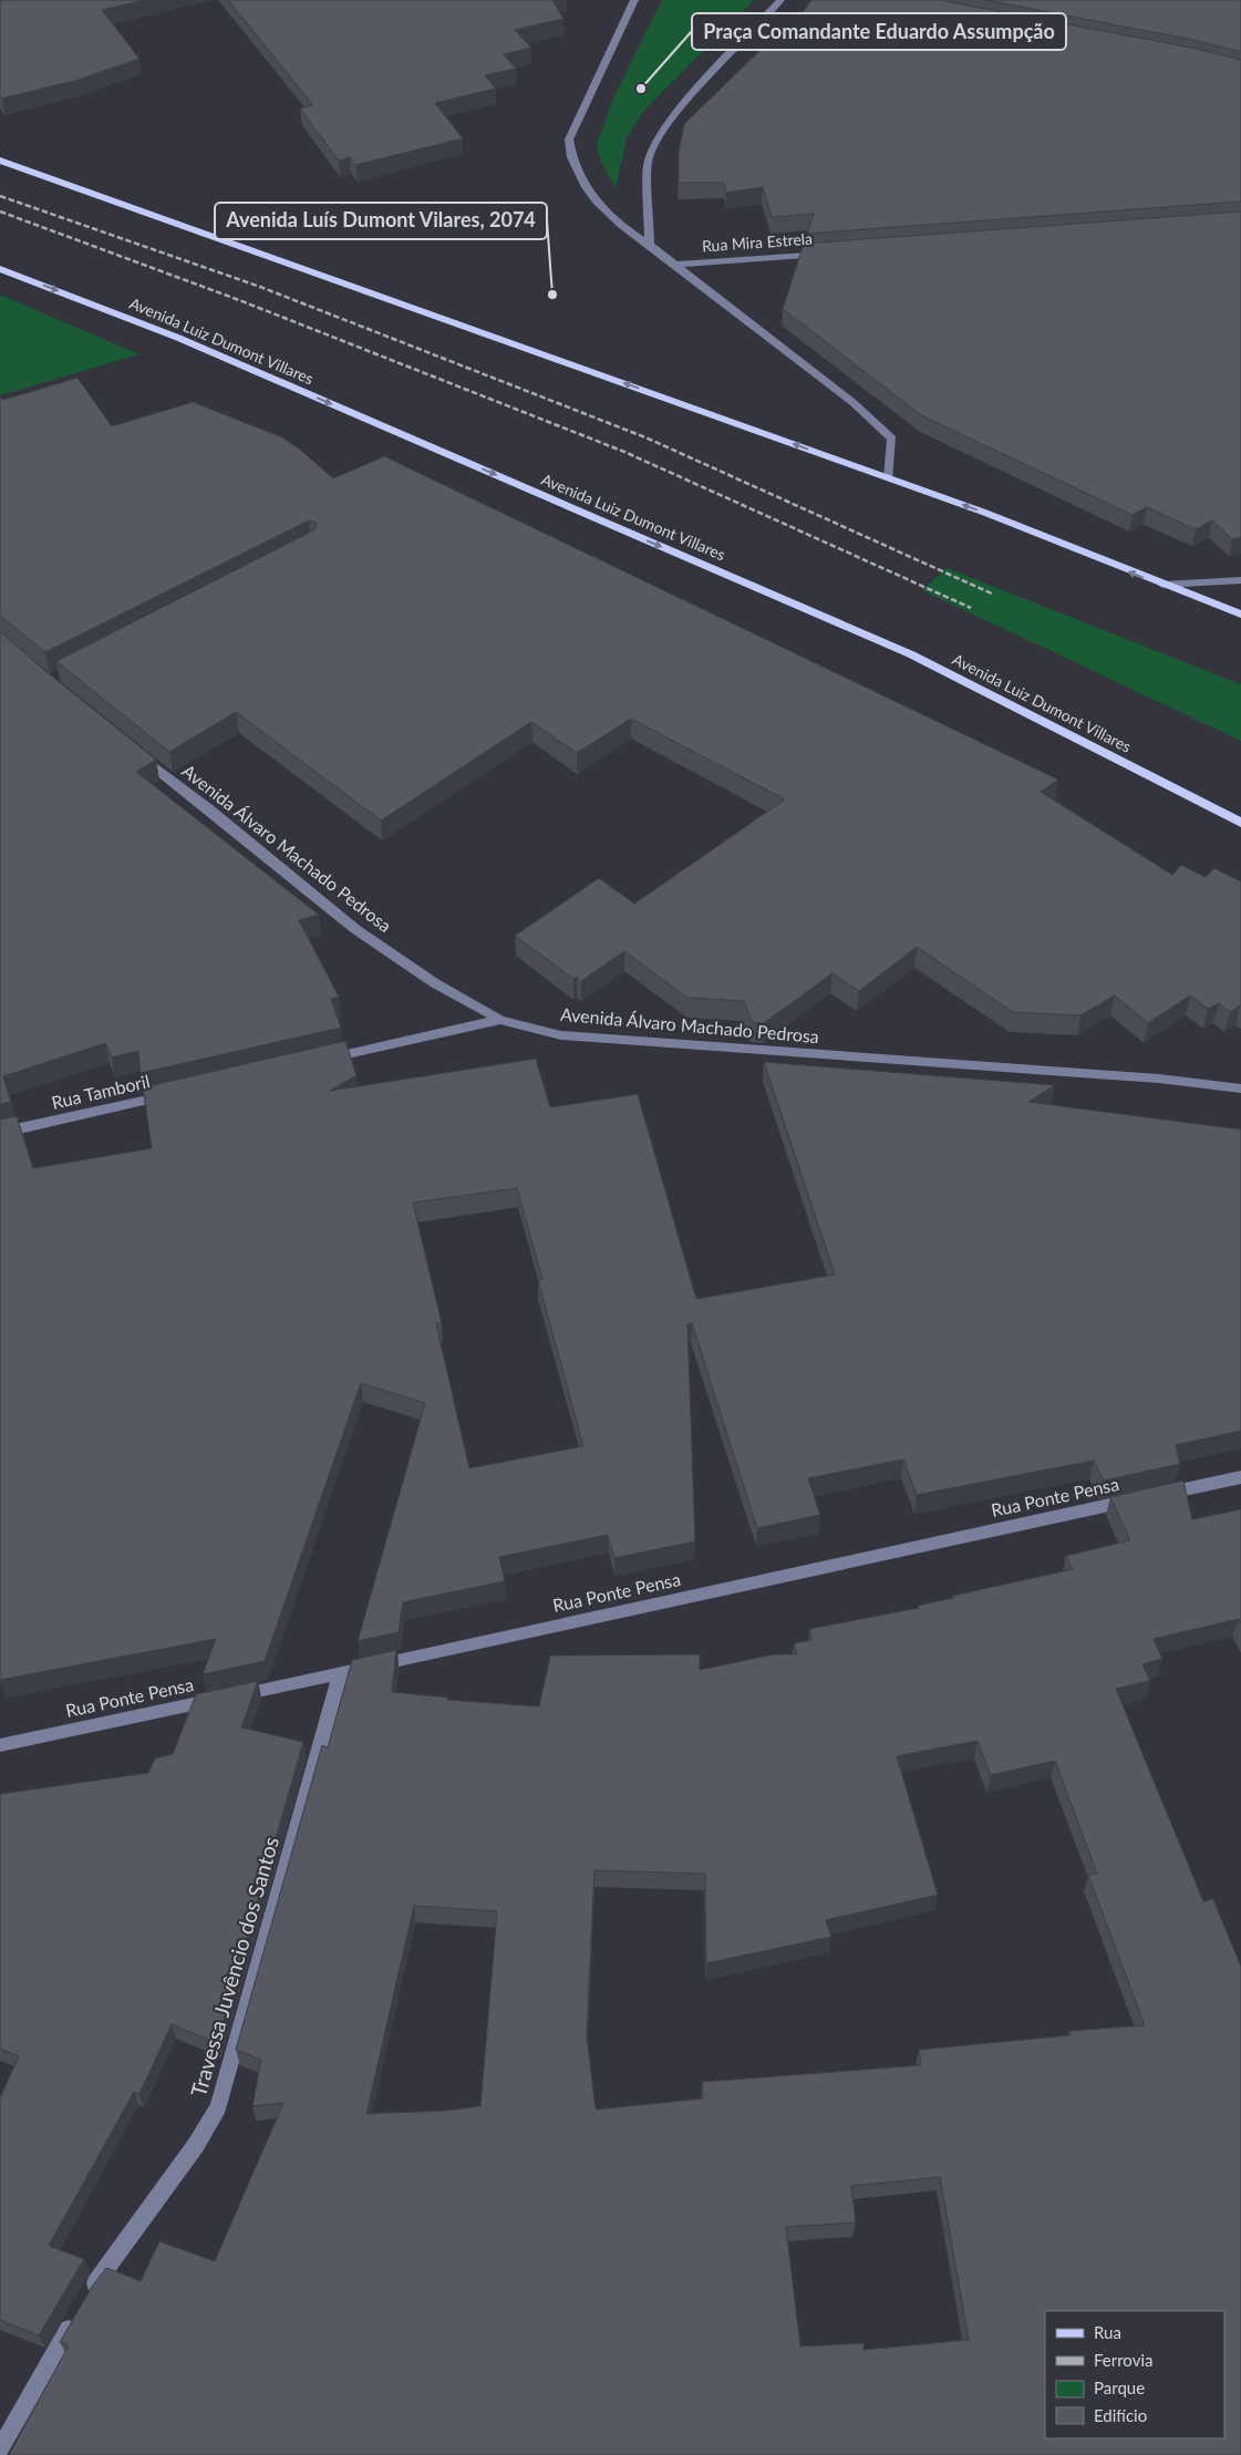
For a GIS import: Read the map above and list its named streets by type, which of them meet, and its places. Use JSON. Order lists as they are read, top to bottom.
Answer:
{
  "streets": {
    "main road": ["Avenida Luiz Dumont Villares"],
    "street": [
      "Rua Mira Estrela",
      "Avenida Álvaro Machado Pedrosa",
      "Rua Tamboril",
      "Rua Ponte Pensa",
      "Travessa Juvêncio dos Santos"
    ]
  },
  "crossings": [
    ["Rua Ponte Pensa", "Travessa Juvêncio dos Santos"]
  ],
  "places": ["Praça Comandante Eduardo Assumpção", "Avenida Luís Dumont Vilares, 2074"],
  "legend": [
    "Rua",
    "Ferrovia",
    "Parque",
    "Edifício"
  ]
}
